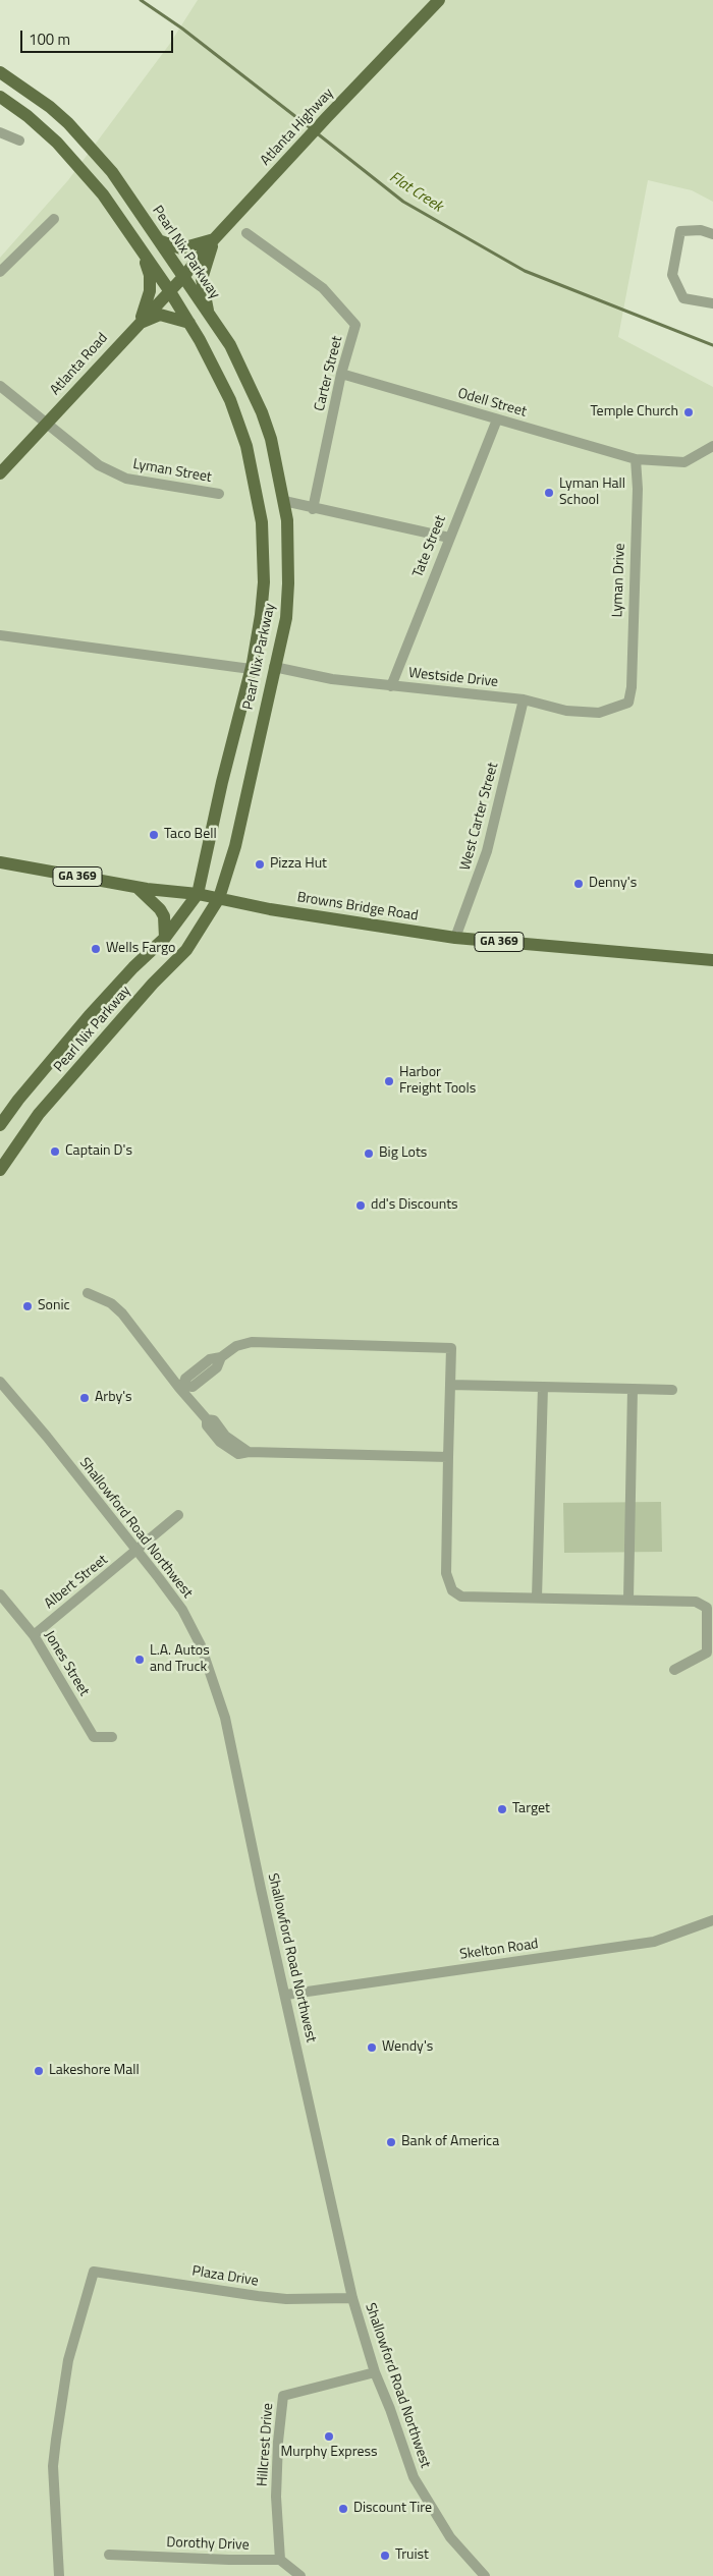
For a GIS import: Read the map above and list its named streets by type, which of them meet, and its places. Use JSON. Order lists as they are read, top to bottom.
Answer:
{
  "streets": {
    "main road": [
      "Atlanta Highway",
      "Pearl Nix Parkway",
      "Atlanta Road",
      "GA 369",
      "Browns Bridge Road"
    ],
    "street": [
      "Carter Street",
      "Odell Street",
      "Lyman Street",
      "Tate Street",
      "Lyman Drive",
      "Westside Drive",
      "West Carter Street",
      "Shallowford Road Northwest",
      "Albert Street",
      "Jones Street",
      "Skelton Road",
      "Plaza Drive",
      "Hillcrest Drive",
      "Dorothy Drive"
    ]
  },
  "crossings": [
    ["Atlanta Highway", "Pearl Nix Parkway"],
    ["Atlanta Highway", "Atlanta Road"],
    ["Pearl Nix Parkway", "Atlanta Road"],
    ["Pearl Nix Parkway", "Westside Drive"],
    ["Pearl Nix Parkway", "Browns Bridge Road"],
    ["Atlanta Road", "Lyman Street"],
    ["Carter Street", "Odell Street"],
    ["Odell Street", "Tate Street"],
    ["Odell Street", "Lyman Drive"],
    ["Tate Street", "Westside Drive"],
    ["Lyman Drive", "Westside Drive"],
    ["Westside Drive", "West Carter Street"],
    ["West Carter Street", "Browns Bridge Road"],
    ["Shallowford Road Northwest", "Albert Street"],
    ["Shallowford Road Northwest", "Skelton Road"],
    ["Shallowford Road Northwest", "Plaza Drive"],
    ["Shallowford Road Northwest", "Hillcrest Drive"],
    ["Albert Street", "Jones Street"],
    ["Hillcrest Drive", "Dorothy Drive"]
  ],
  "water": ["Flat Creek"],
  "places": [
    "Temple Church",
    "Lyman Hall School",
    "Taco Bell",
    "Pizza Hut",
    "Denny's",
    "Wells Fargo",
    "Harbor Freight Tools",
    "Captain D's",
    "Big Lots",
    "dd's Discounts",
    "Sonic",
    "Arby's",
    "L.A. Autos and Truck",
    "Target",
    "Wendy's",
    "Lakeshore Mall",
    "Bank of America",
    "Murphy Express",
    "Discount Tire",
    "Truist"
  ],
  "scale_bar": "100 m"
}
